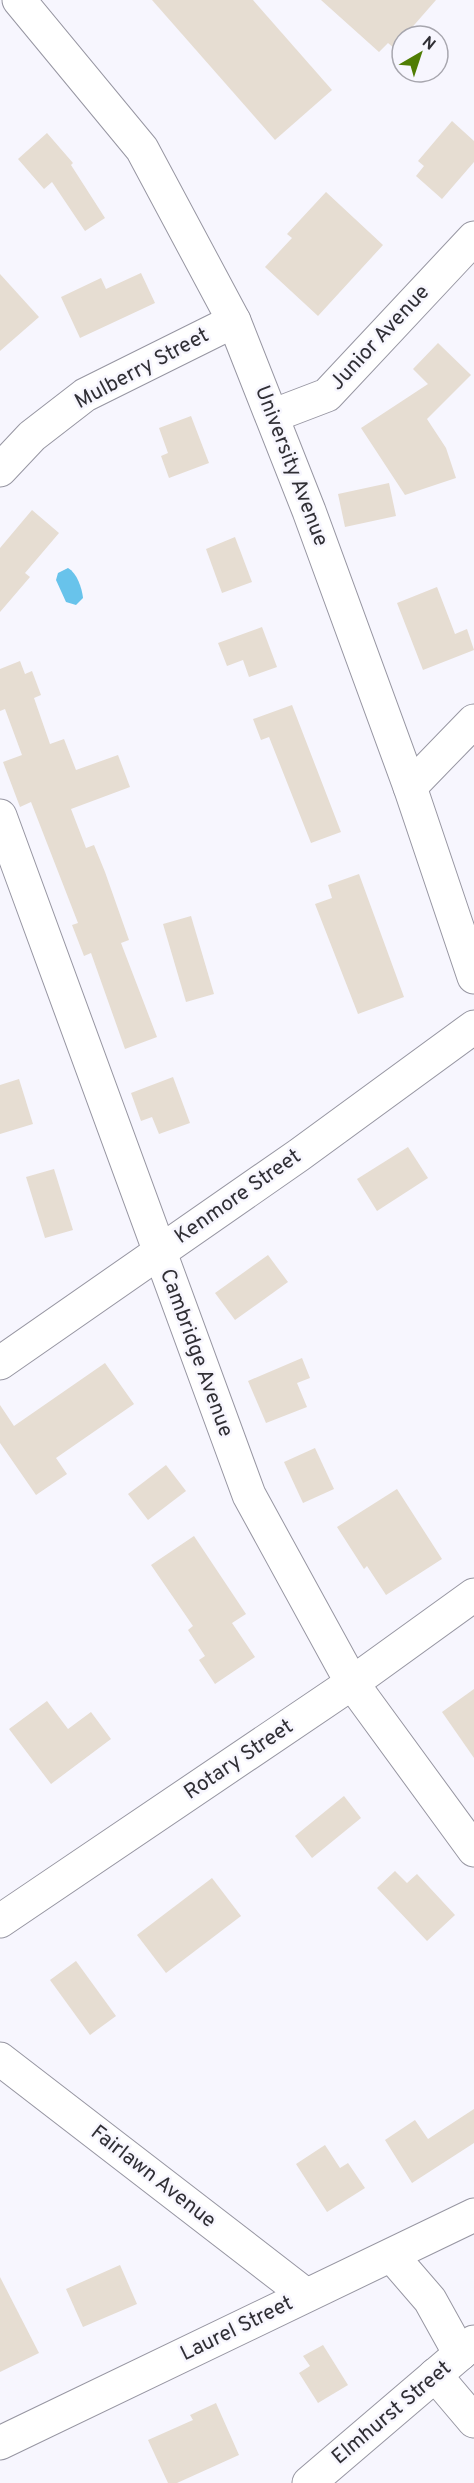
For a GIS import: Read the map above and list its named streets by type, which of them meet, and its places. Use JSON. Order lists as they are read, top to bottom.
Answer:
{
  "streets": {
    "street": [
      "Junior Avenue",
      "Mulberry Street",
      "University Avenue",
      "Kenmore Street",
      "Cambridge Avenue",
      "Rotary Street",
      "Fairlawn Avenue",
      "Laurel Street",
      "Elmhurst Street"
    ]
  },
  "crossings": [
    ["Junior Avenue", "University Avenue"],
    ["Mulberry Street", "University Avenue"],
    ["Kenmore Street", "Cambridge Avenue"],
    ["Cambridge Avenue", "Rotary Street"],
    ["Fairlawn Avenue", "Laurel Street"]
  ],
  "north": "top right"
}
